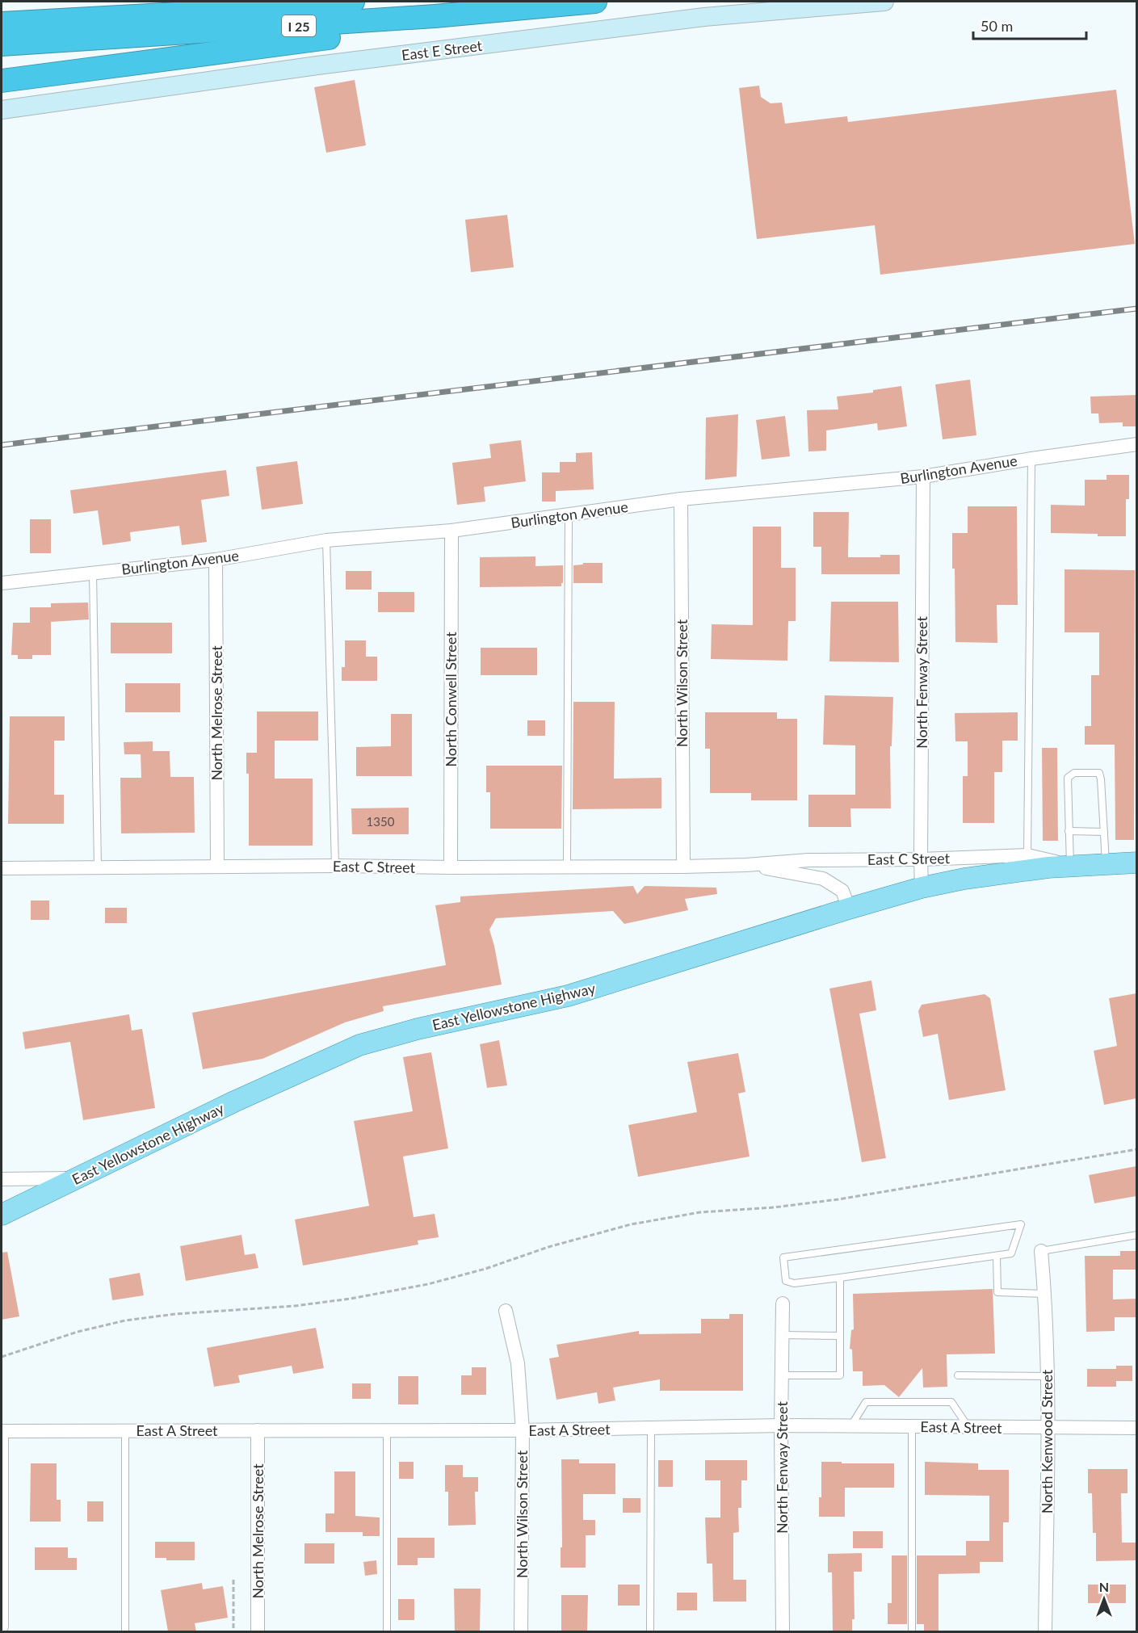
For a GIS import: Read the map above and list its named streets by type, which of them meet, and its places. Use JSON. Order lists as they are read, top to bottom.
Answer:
{
  "streets": {
    "highway": ["I 25"],
    "main road": ["East E Street", "East Yellowstone Highway"],
    "street": [
      "Burlington Avenue",
      "North Fenway Street",
      "North Wilson Street",
      "North Conwell Street",
      "North Melrose Street",
      "East C Street",
      "East A Street",
      "North Kenwood Street"
    ]
  },
  "crossings": [
    ["Burlington Avenue", "North Fenway Street"],
    ["Burlington Avenue", "North Wilson Street"],
    ["Burlington Avenue", "North Conwell Street"],
    ["Burlington Avenue", "North Melrose Street"],
    ["North Fenway Street", "East C Street"],
    ["North Fenway Street", "East Yellowstone Highway"],
    ["North Fenway Street", "East A Street"],
    ["North Wilson Street", "East C Street"],
    ["North Wilson Street", "East A Street"],
    ["North Conwell Street", "East C Street"],
    ["North Melrose Street", "East C Street"],
    ["North Melrose Street", "East A Street"],
    ["East C Street", "East Yellowstone Highway"],
    ["East A Street", "North Kenwood Street"]
  ],
  "house_numbers": ["1350"],
  "scale_bar": "50 m",
  "north": "top"
}
